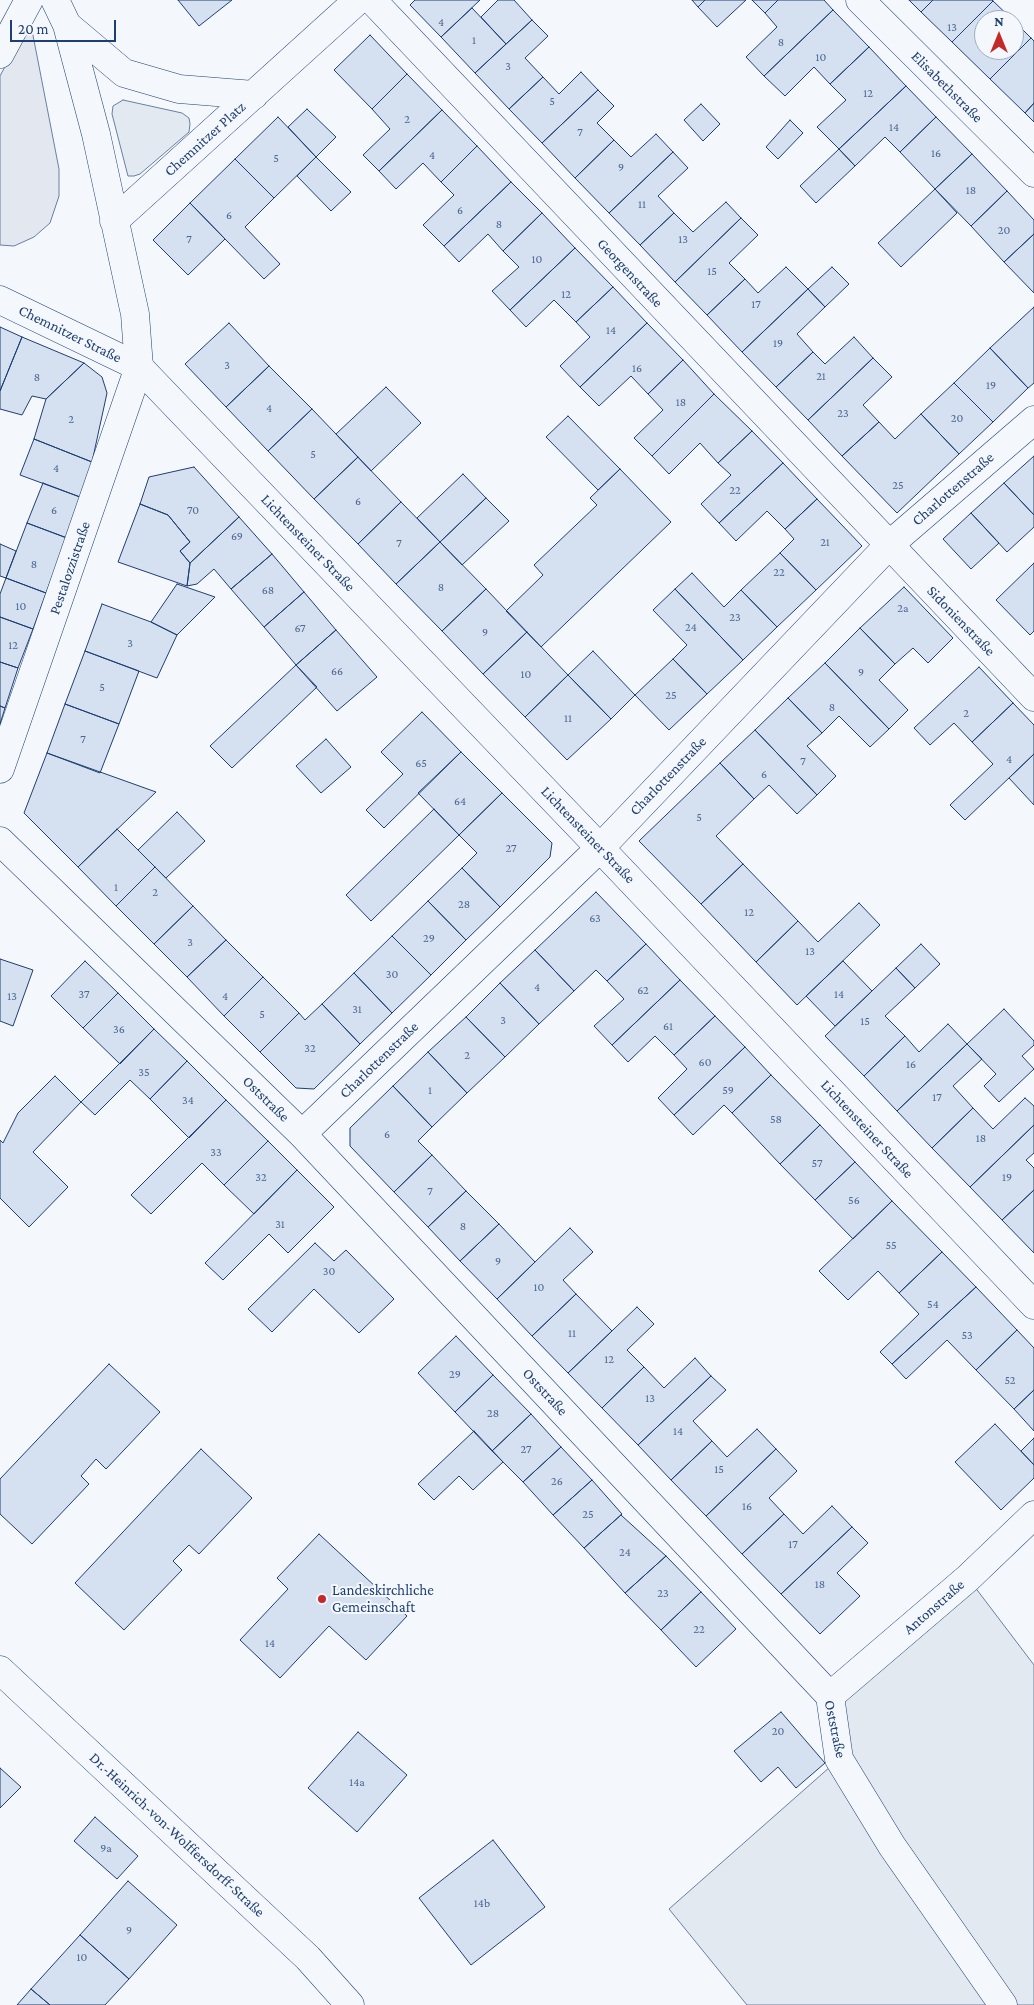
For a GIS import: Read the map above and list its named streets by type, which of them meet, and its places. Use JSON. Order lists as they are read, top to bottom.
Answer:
{
  "streets": {
    "street": [
      "Elisabethstraße",
      "Chemnitzer Platz",
      "Georgenstraße",
      "Chemnitzer Straße",
      "Charlottenstraße",
      "Lichtensteiner Straße",
      "Pestalozzistraße",
      "Sidonienstraße",
      "Oststraße",
      "Antonstraße",
      "Dr.-Heinrich-von-Wolffersdorff-Straße"
    ]
  },
  "crossings": [
    ["Chemnitzer Platz", "Chemnitzer Straße"],
    ["Chemnitzer Platz", "Lichtensteiner Straße"],
    ["Chemnitzer Platz", "Pestalozzistraße"],
    ["Georgenstraße", "Charlottenstraße"],
    ["Georgenstraße", "Sidonienstraße"],
    ["Chemnitzer Straße", "Lichtensteiner Straße"],
    ["Chemnitzer Straße", "Pestalozzistraße"],
    ["Charlottenstraße", "Lichtensteiner Straße"],
    ["Charlottenstraße", "Sidonienstraße"],
    ["Charlottenstraße", "Oststraße"],
    ["Lichtensteiner Straße", "Pestalozzistraße"],
    ["Oststraße", "Antonstraße"]
  ],
  "places": ["Landeskirchliche Gemeinschaft"],
  "house_numbers": [
    "4",
    "13",
    "1",
    "8",
    "10",
    "3",
    "12",
    "5",
    "2",
    "14",
    "7",
    "16",
    "4",
    "5",
    "9",
    "18",
    "11",
    "6",
    "6",
    "8",
    "20",
    "7",
    "13",
    "10",
    "15",
    "12",
    "17",
    "14",
    "19",
    "3",
    "16",
    "21",
    "8",
    "19",
    "18",
    "4",
    "23",
    "20",
    "2",
    "5",
    "4",
    "25",
    "22",
    "6",
    "6",
    "70",
    "69",
    "21",
    "7",
    "8",
    "22",
    "8",
    "68",
    "10",
    "2a",
    "23",
    "24",
    "67",
    "9",
    "3",
    "12",
    "66",
    "9",
    "10",
    "5",
    "25",
    "8",
    "2",
    "11",
    "7",
    "4",
    "7",
    "65",
    "6",
    "64",
    "5",
    "27",
    "1",
    "2",
    "28",
    "12",
    "63",
    "29",
    "3",
    "13",
    "30",
    "4",
    "62",
    "37",
    "14",
    "13",
    "4",
    "31",
    "5",
    "3",
    "15",
    "61",
    "36",
    "32",
    "2",
    "60",
    "16",
    "35",
    "1",
    "59",
    "17",
    "34",
    "58",
    "6",
    "18",
    "33",
    "57",
    "32",
    "19",
    "7",
    "56",
    "31",
    "8",
    "55",
    "9",
    "30",
    "10",
    "54",
    "11",
    "53",
    "12",
    "29",
    "52",
    "13",
    "28",
    "14",
    "27",
    "15",
    "26",
    "16",
    "25",
    "17",
    "24",
    "18",
    "23",
    "22",
    "14",
    "20",
    "14a",
    "9a",
    "14b",
    "9",
    "10"
  ],
  "scale_bar": "20 m",
  "north": "top"
}
